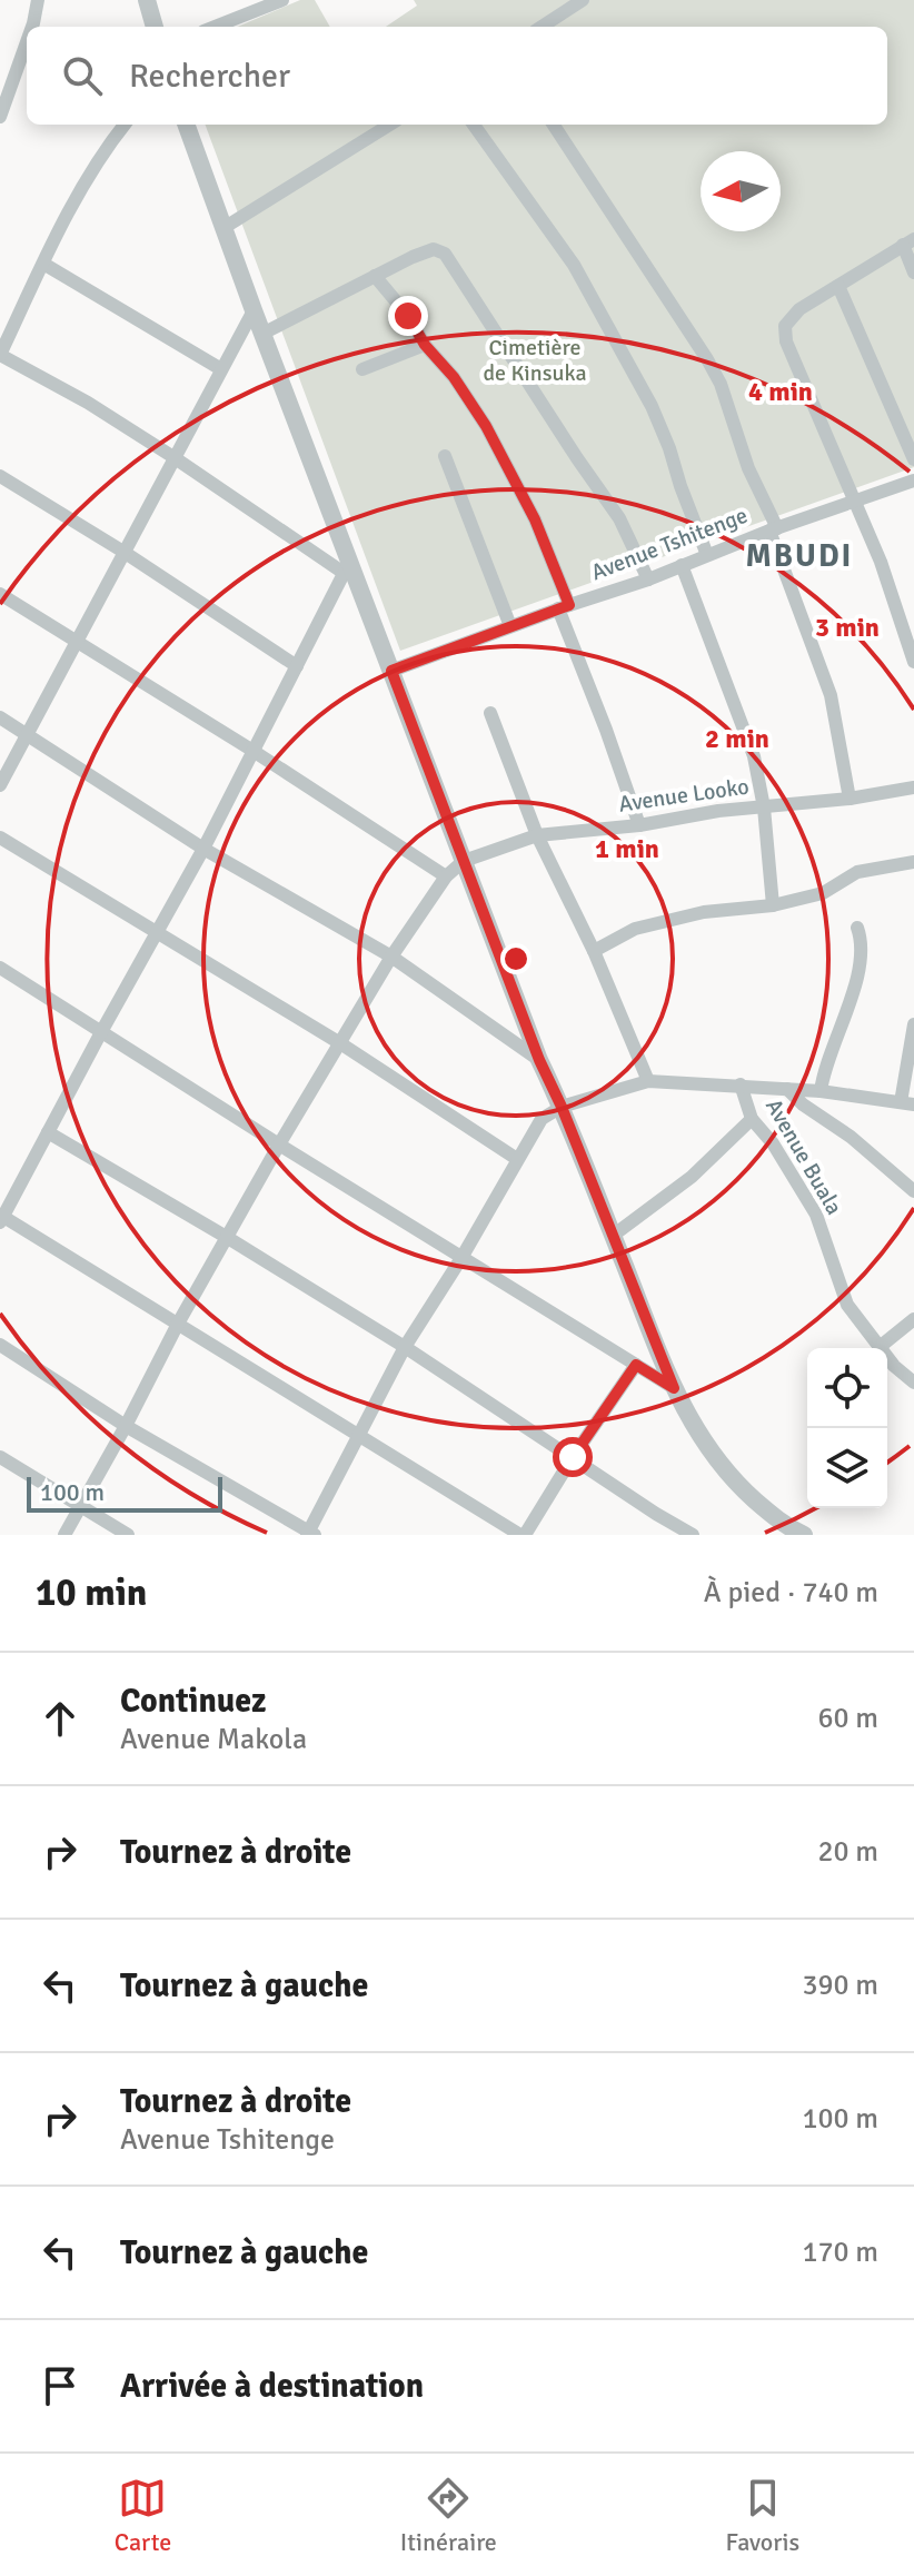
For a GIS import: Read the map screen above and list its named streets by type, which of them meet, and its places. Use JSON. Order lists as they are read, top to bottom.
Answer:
{
  "streets": {
    "street": ["Avenue Tshitenge", "Avenue Looko", "Avenue Buala"]
  },
  "districts": ["MBUDI"],
  "parks": ["Cimetière de Kinsuka"],
  "scale_bar": "100 m",
  "north": "left",
  "page": {
    "search": "Rechercher",
    "scale": "100 m",
    "heading": ["10 min", "À pied · 740 m"],
    "list": [
      ["Continuez", "Avenue Makola", "60 m"],
      ["Tournez à droite", "20 m"],
      ["Tournez à gauche", "390 m"],
      ["Tournez à droite", "Avenue Tshitenge", "100 m"],
      ["Tournez à gauche", "170 m"],
      "Arrivée à destination"
    ],
    "nav": ["Carte", "Itinéraire", "Favoris"]
  },
  "rings": [
    "4 min",
    "3 min",
    "2 min",
    "1 min"
  ]
}
